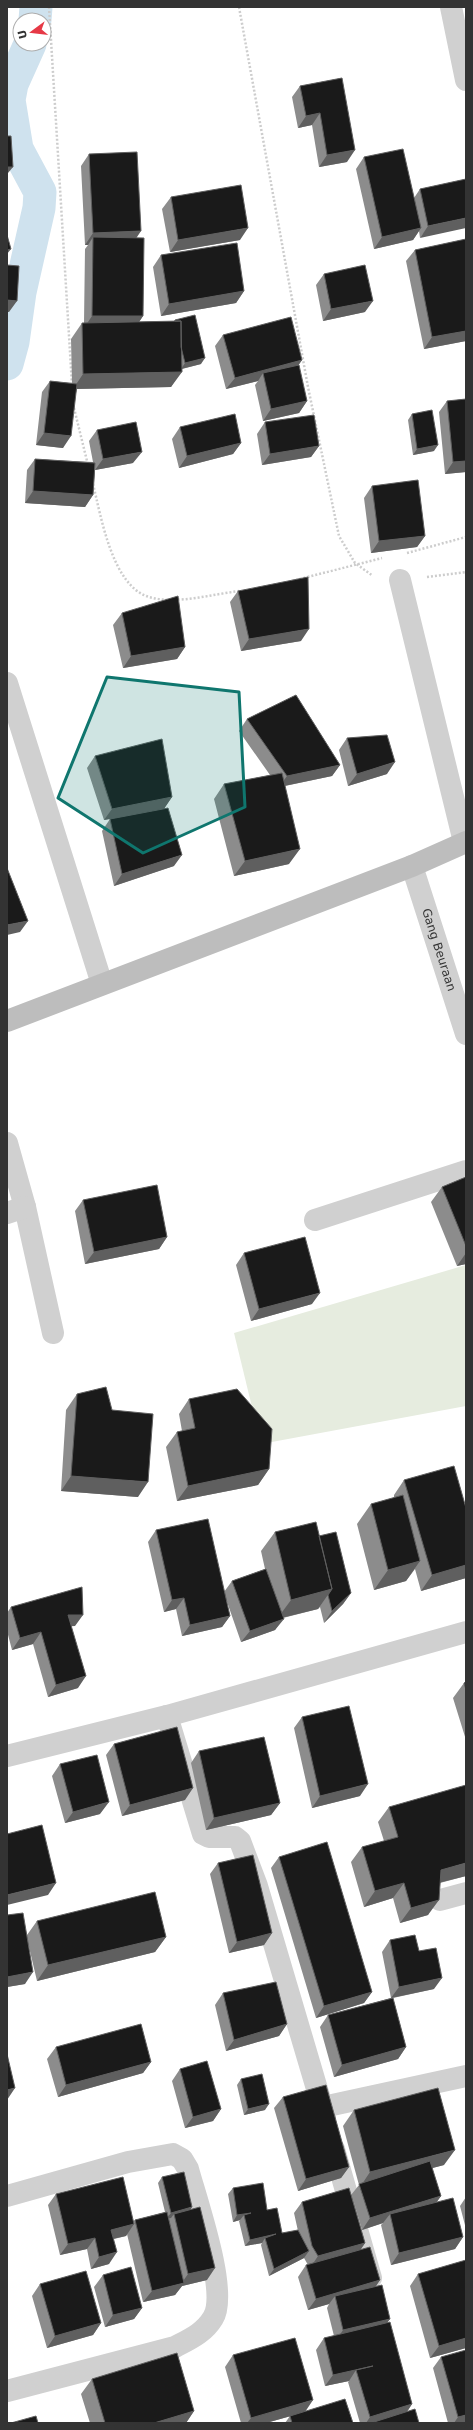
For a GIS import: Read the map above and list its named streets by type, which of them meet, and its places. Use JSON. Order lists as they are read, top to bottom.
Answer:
{
  "streets": {
    "street": ["Gang Beuraan"]
  },
  "north": "left"
}
